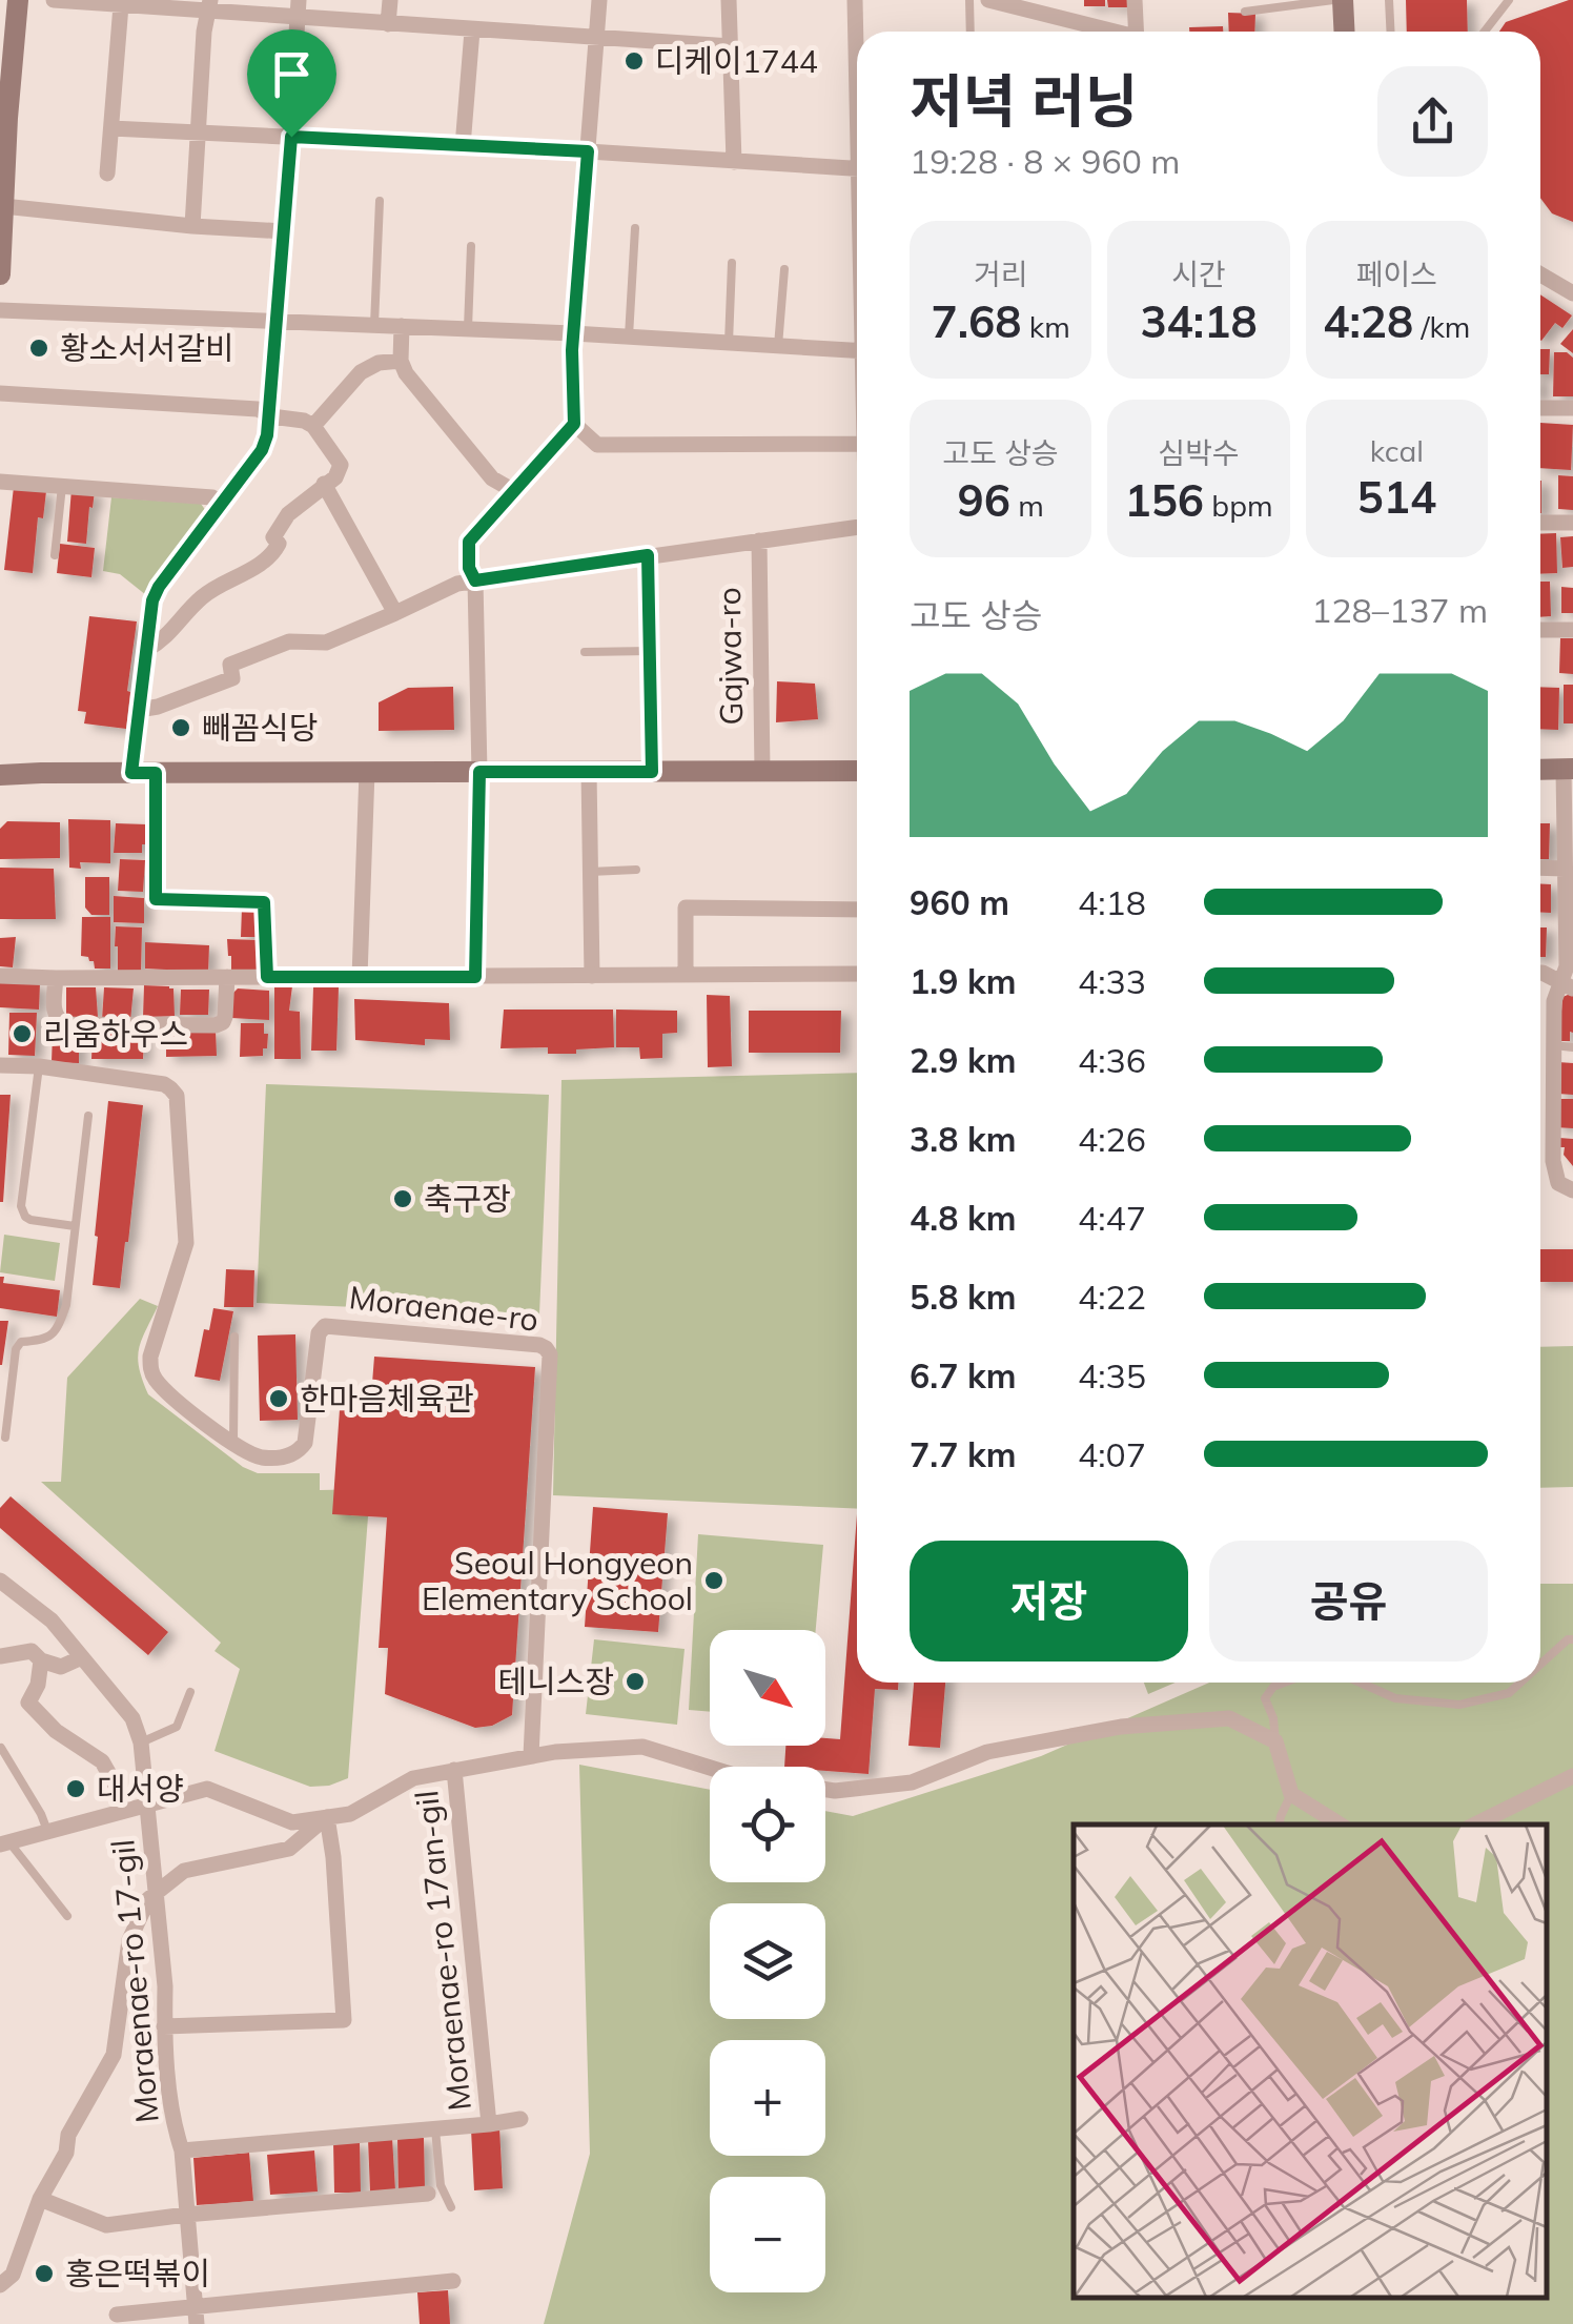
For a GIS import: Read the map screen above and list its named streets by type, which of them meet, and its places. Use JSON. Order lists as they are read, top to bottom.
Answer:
{
  "streets": {
    "main road": ["Gajwa-ro"],
    "street": ["Moraenae-ro", "Moraenae-ro 17an-gil", "Moraenae-ro 17-gil"]
  },
  "crossings": [
    ["Moraenae-ro 17an-gil", "Moraenae-ro 17-gil"]
  ],
  "places": [
    "디케이1744",
    "황소서서갈비",
    "빼꼼식당",
    "리움하우스",
    "축구장",
    "한마음체육관",
    "Seoul Hongyeon Elementary School",
    "테니스장",
    "대서양",
    "홍은떡볶이"
  ],
  "north": "bottom right",
  "page": {
    "heading": ["저녁 러닝", "19:28 · 8 × 960 m"],
    "stats": [
      ["거리", "7.68 km"],
      ["시간", "34:18"],
      ["페이스", "4:28 /km"],
      ["고도 상승", "96 m"],
      ["심박수", "156 bpm"],
      ["kcal", "514"]
    ],
    "chart": ["고도 상승", "128–137 m"],
    "list": [
      {
        "name": "960 m",
        "note": "4:18"
      },
      {
        "name": "1.9 km",
        "note": "4:33"
      },
      {
        "name": "2.9 km",
        "note": "4:36"
      },
      {
        "name": "3.8 km",
        "note": "4:26"
      },
      {
        "name": "4.8 km",
        "note": "4:47"
      },
      {
        "name": "5.8 km",
        "note": "4:22"
      },
      {
        "name": "6.7 km",
        "note": "4:35"
      },
      {
        "name": "7.7 km",
        "note": "4:07"
      }
    ],
    "buttons": ["저장", "공유"],
    "map_buttons": ["+", "−"]
  }
}
